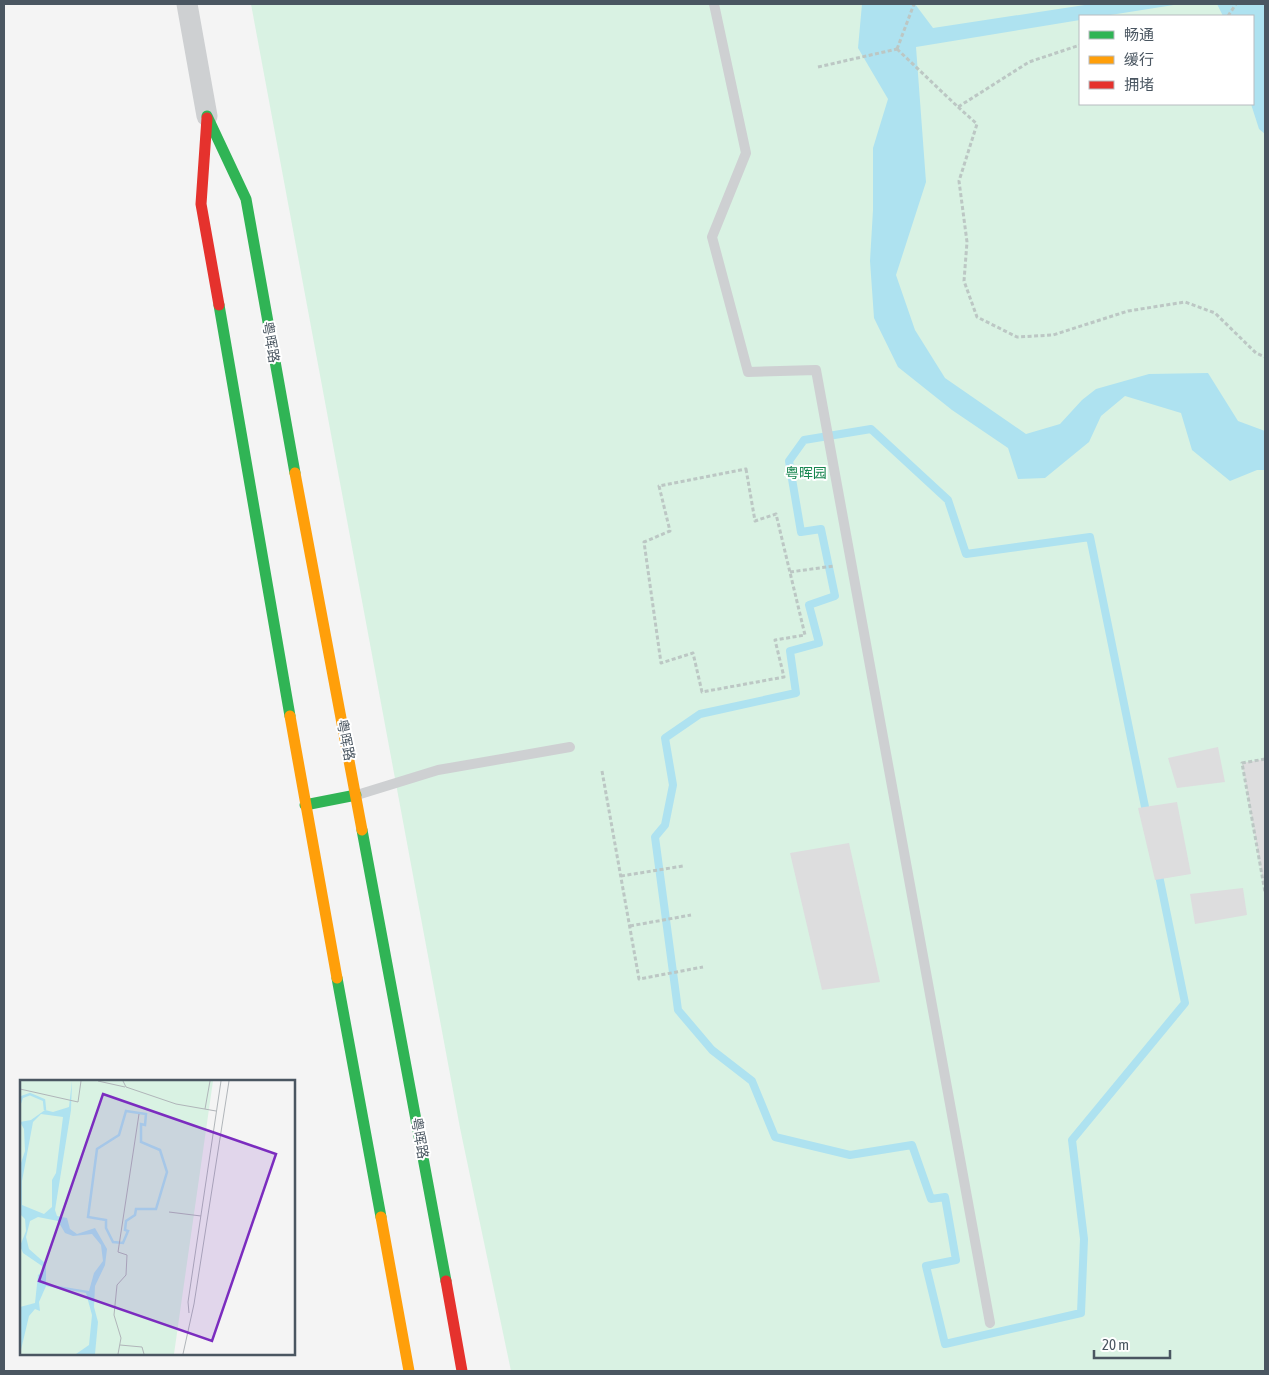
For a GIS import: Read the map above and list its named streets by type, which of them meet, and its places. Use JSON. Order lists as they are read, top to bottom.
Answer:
{
  "streets": {
    "street": ["粤晖路"]
  },
  "parks": ["粤晖园"],
  "legend": ["畅通", "缓行", "拥堵"],
  "scale_bar": "20 m"
}
